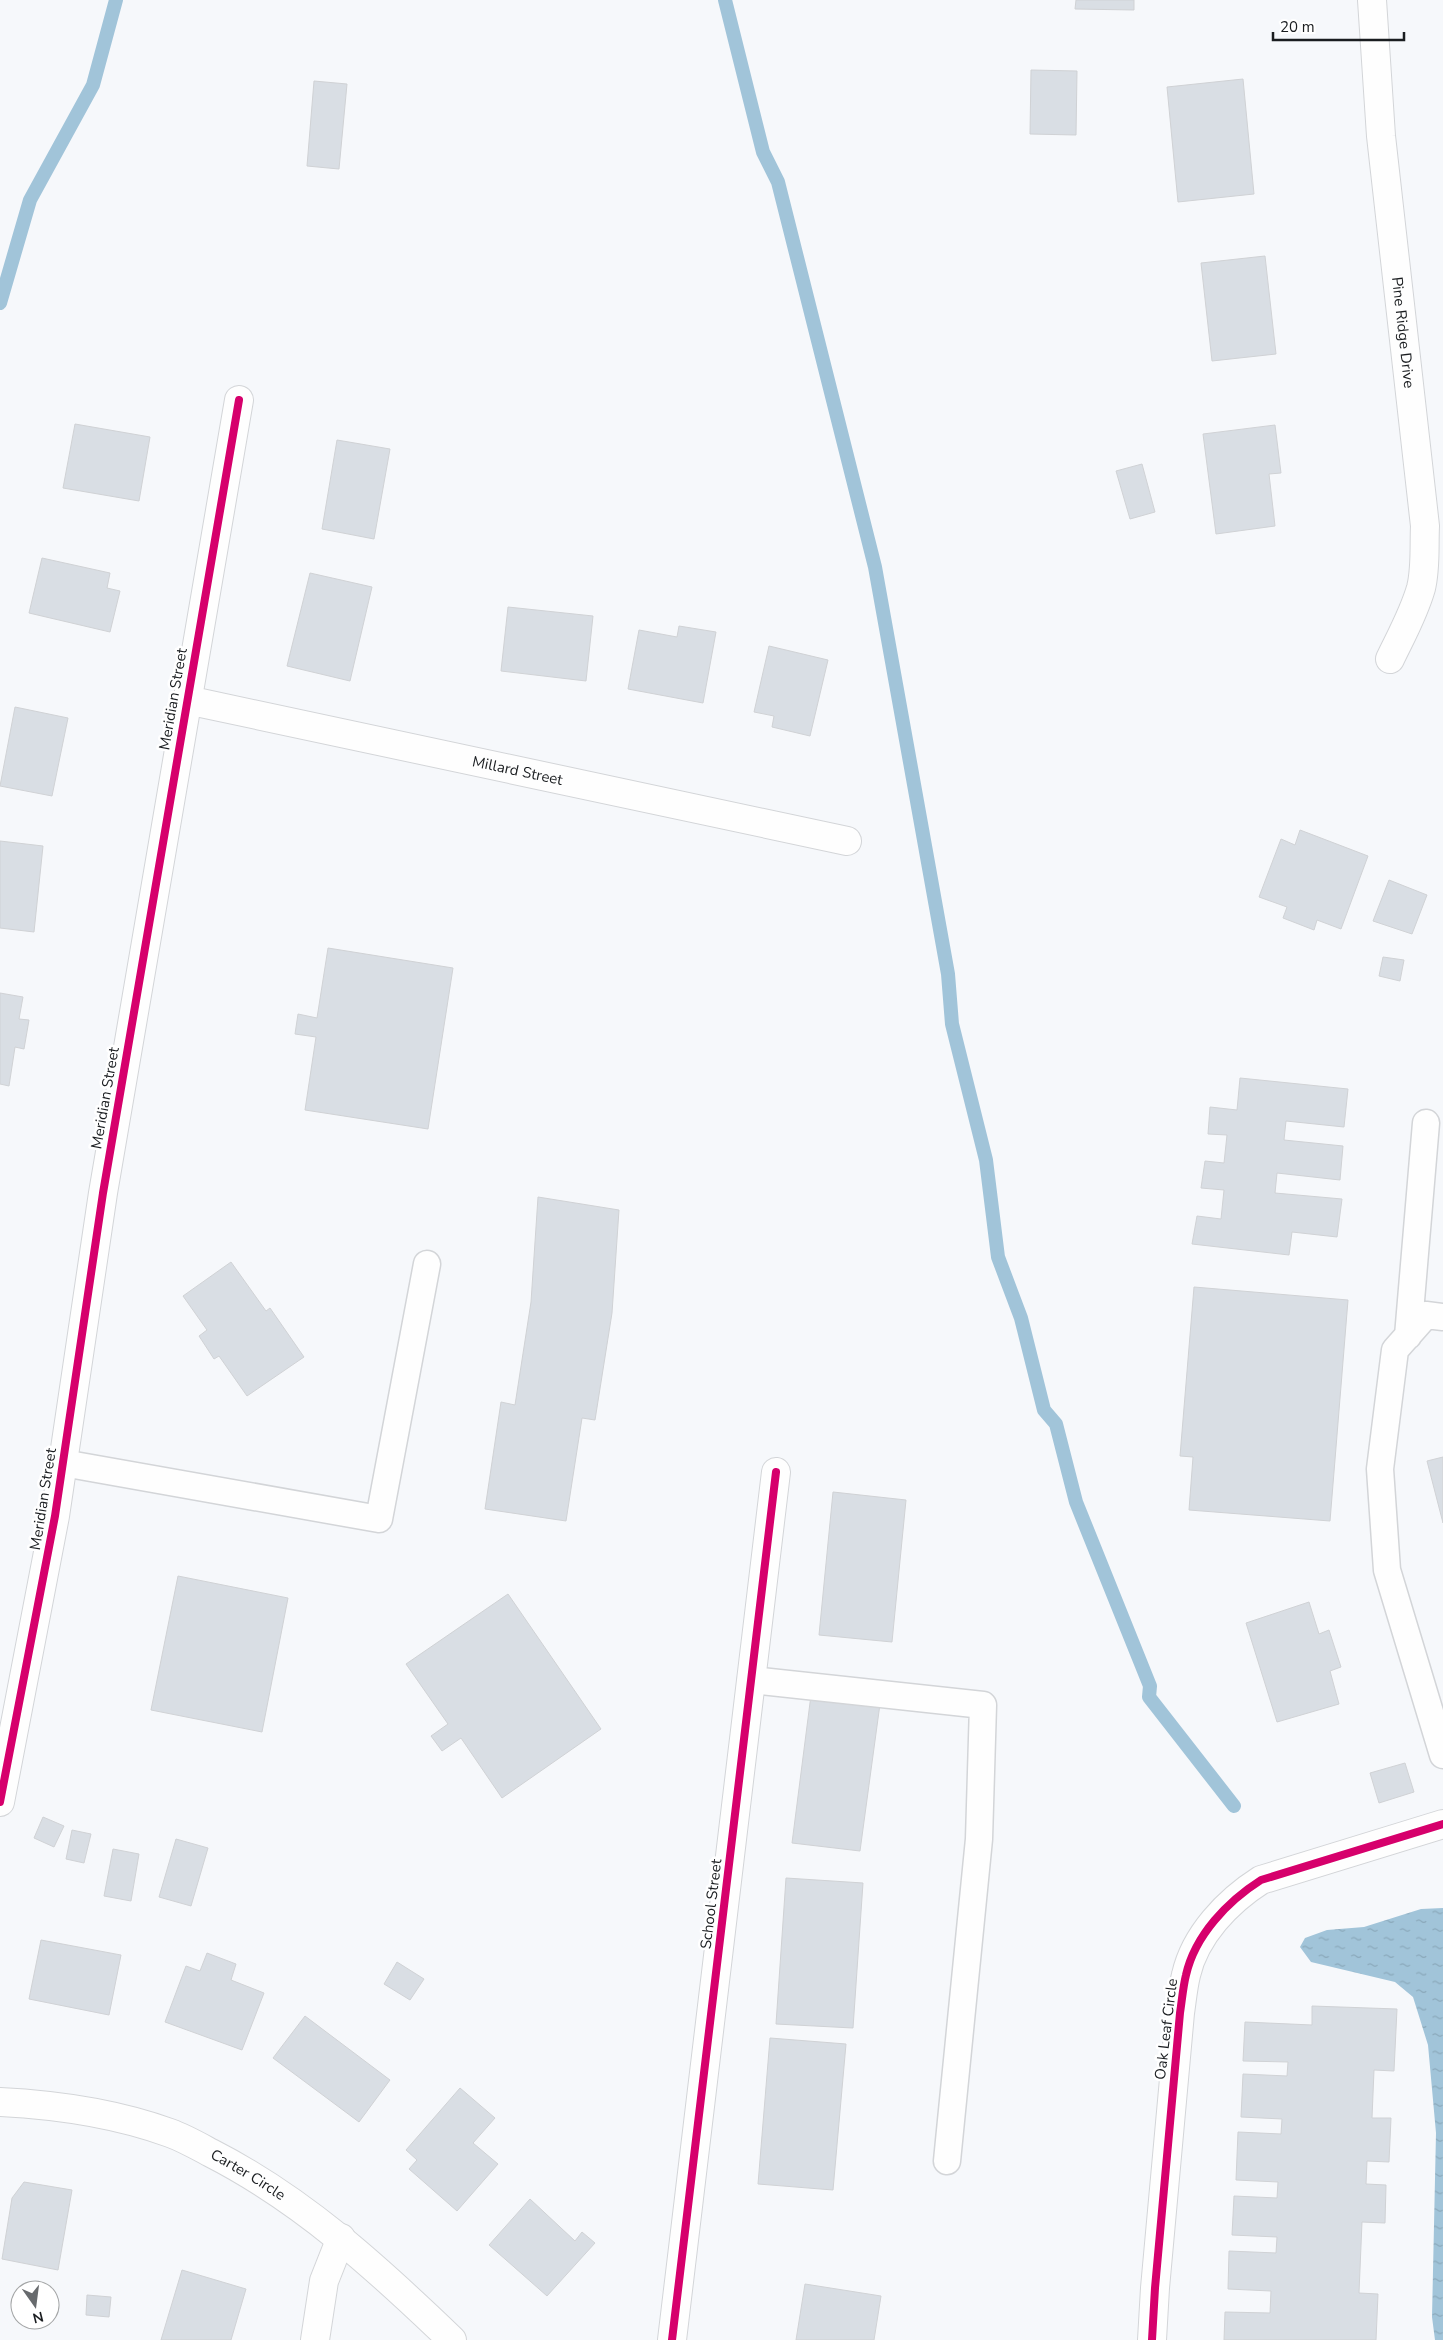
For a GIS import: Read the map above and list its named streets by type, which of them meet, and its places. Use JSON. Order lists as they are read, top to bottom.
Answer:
{
  "streets": {
    "street": [
      "Pine Ridge Drive",
      "Meridian Street",
      "Millard Street",
      "School Street",
      "Oak Leaf Circle",
      "Carter Circle"
    ]
  },
  "crossings": [
    ["Meridian Street", "Millard Street"]
  ],
  "scale_bar": "20 m",
  "north": "bottom"
}
